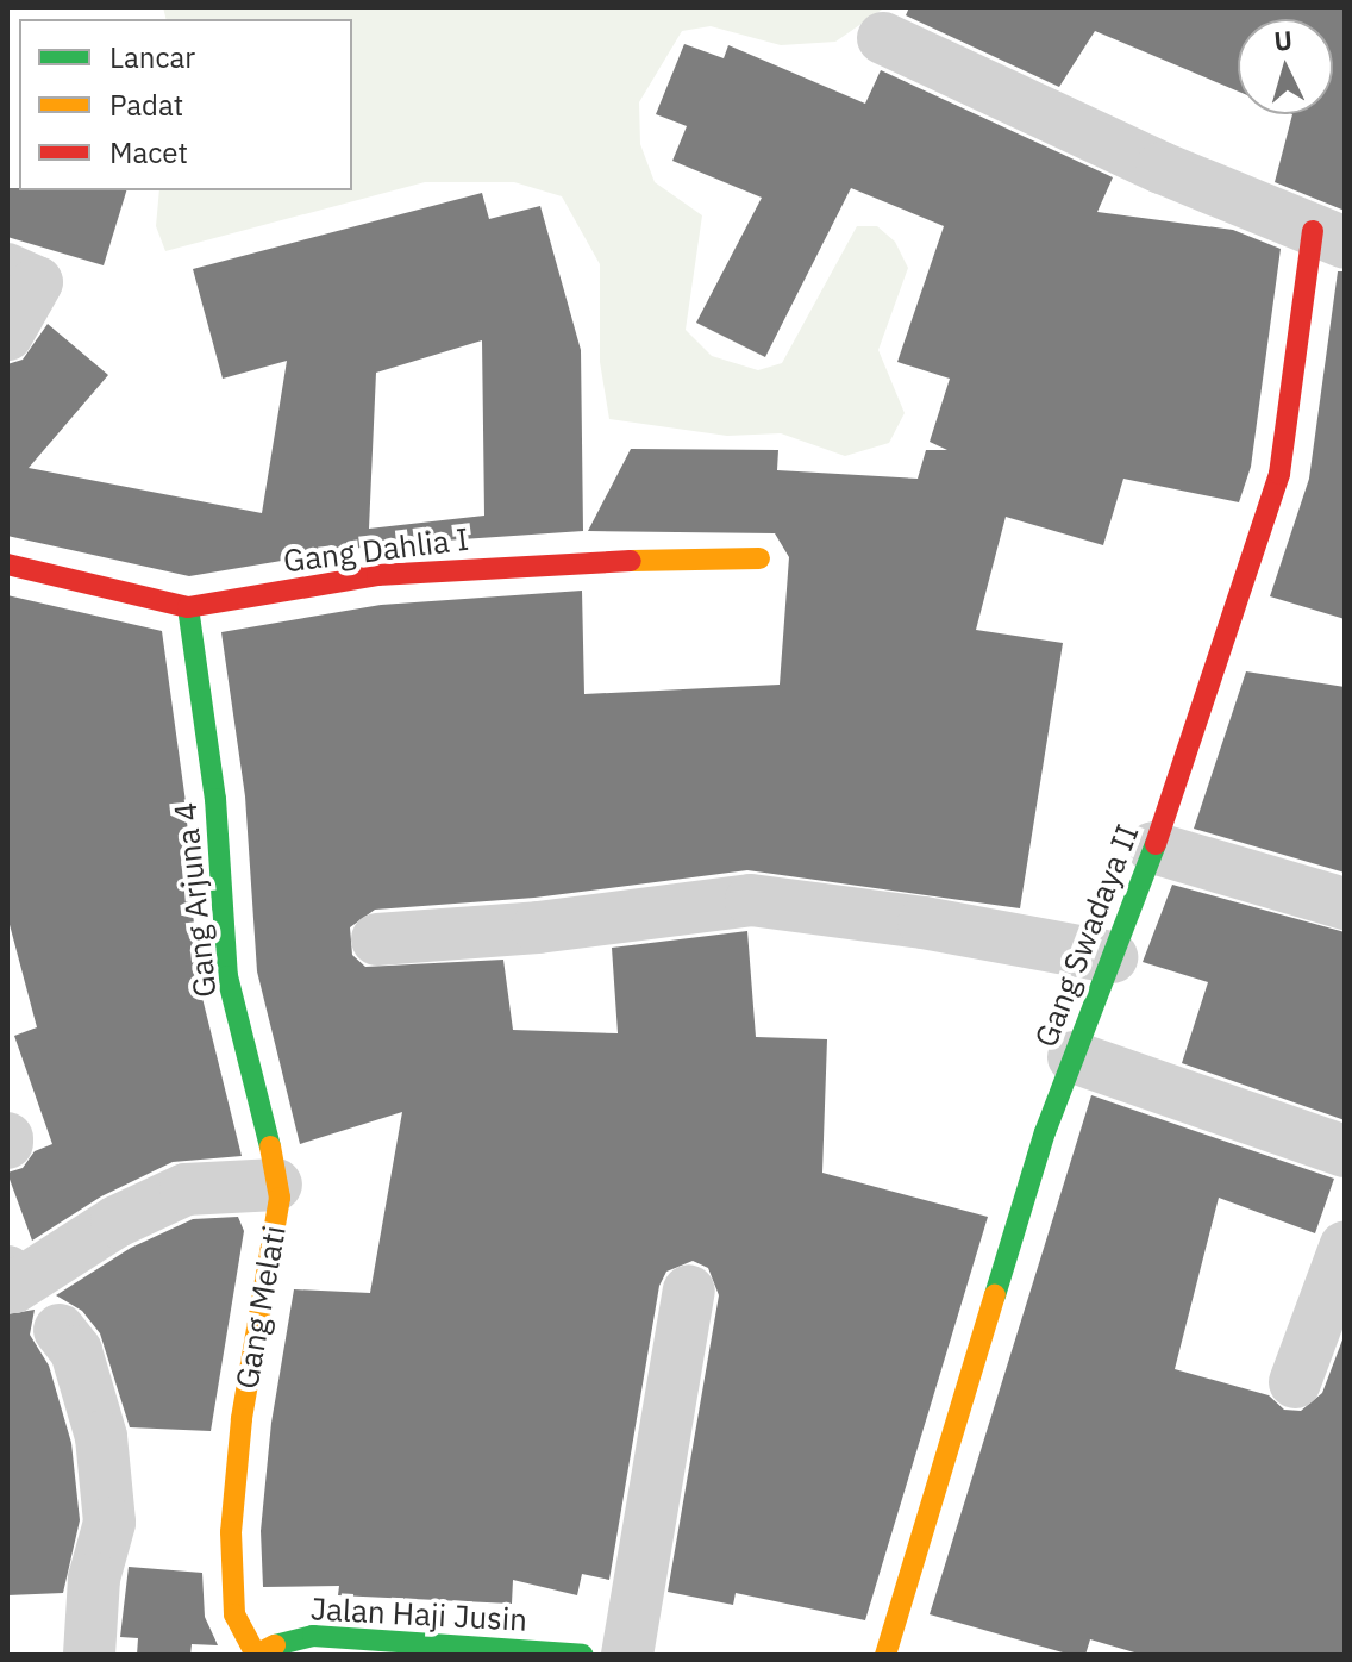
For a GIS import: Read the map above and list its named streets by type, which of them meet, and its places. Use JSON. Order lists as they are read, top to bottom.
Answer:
{
  "streets": {
    "street": [
      "Gang Dahlia I",
      "Gang Arjuna 4",
      "Gang Swadaya II",
      "Gang Melati",
      "Jalan Haji Jusin"
    ]
  },
  "crossings": [
    ["Gang Dahlia I", "Gang Arjuna 4"],
    ["Gang Arjuna 4", "Gang Melati"],
    ["Gang Melati", "Jalan Haji Jusin"]
  ],
  "legend": ["Lancar", "Padat", "Macet"],
  "north": "top"
}
